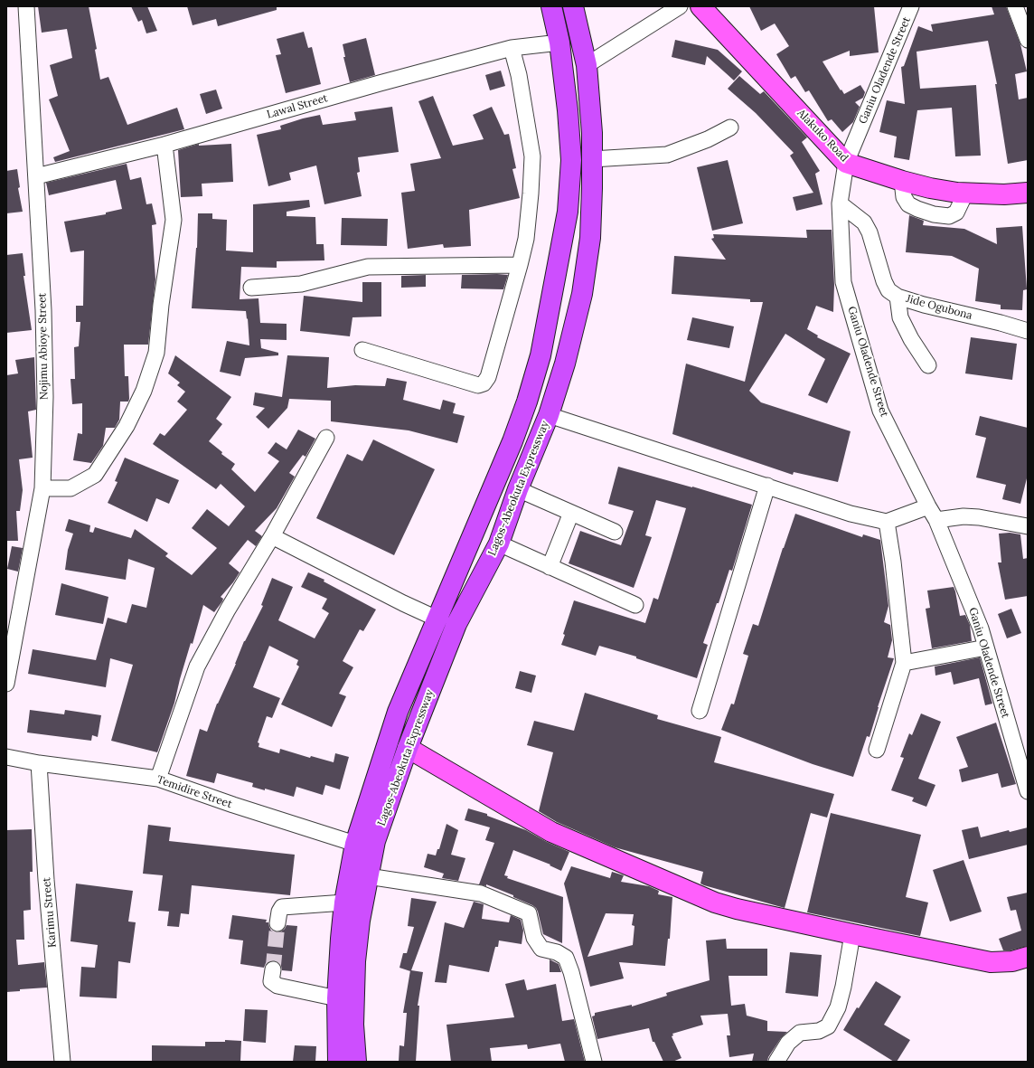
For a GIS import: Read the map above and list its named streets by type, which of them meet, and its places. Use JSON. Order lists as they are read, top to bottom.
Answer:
{
  "streets": {
    "highway": ["Lagos-Abeokuta Expressway"],
    "main road": ["Alakuko Road"],
    "street": [
      "Ganiu Oladende Street",
      "Lawal Street",
      "Jide Ogubona",
      "Nojimu Abioye Street",
      "Temidire Street",
      "Karimu Street"
    ]
  },
  "crossings": [
    ["Ganiu Oladende Street", "Alakuko Road"],
    ["Ganiu Oladende Street", "Jide Ogubona"],
    ["Lawal Street", "Nojimu Abioye Street"],
    ["Lawal Street", "Lagos-Abeokuta Expressway"],
    ["Lagos-Abeokuta Expressway", "Temidire Street"],
    ["Temidire Street", "Karimu Street"]
  ]
}
